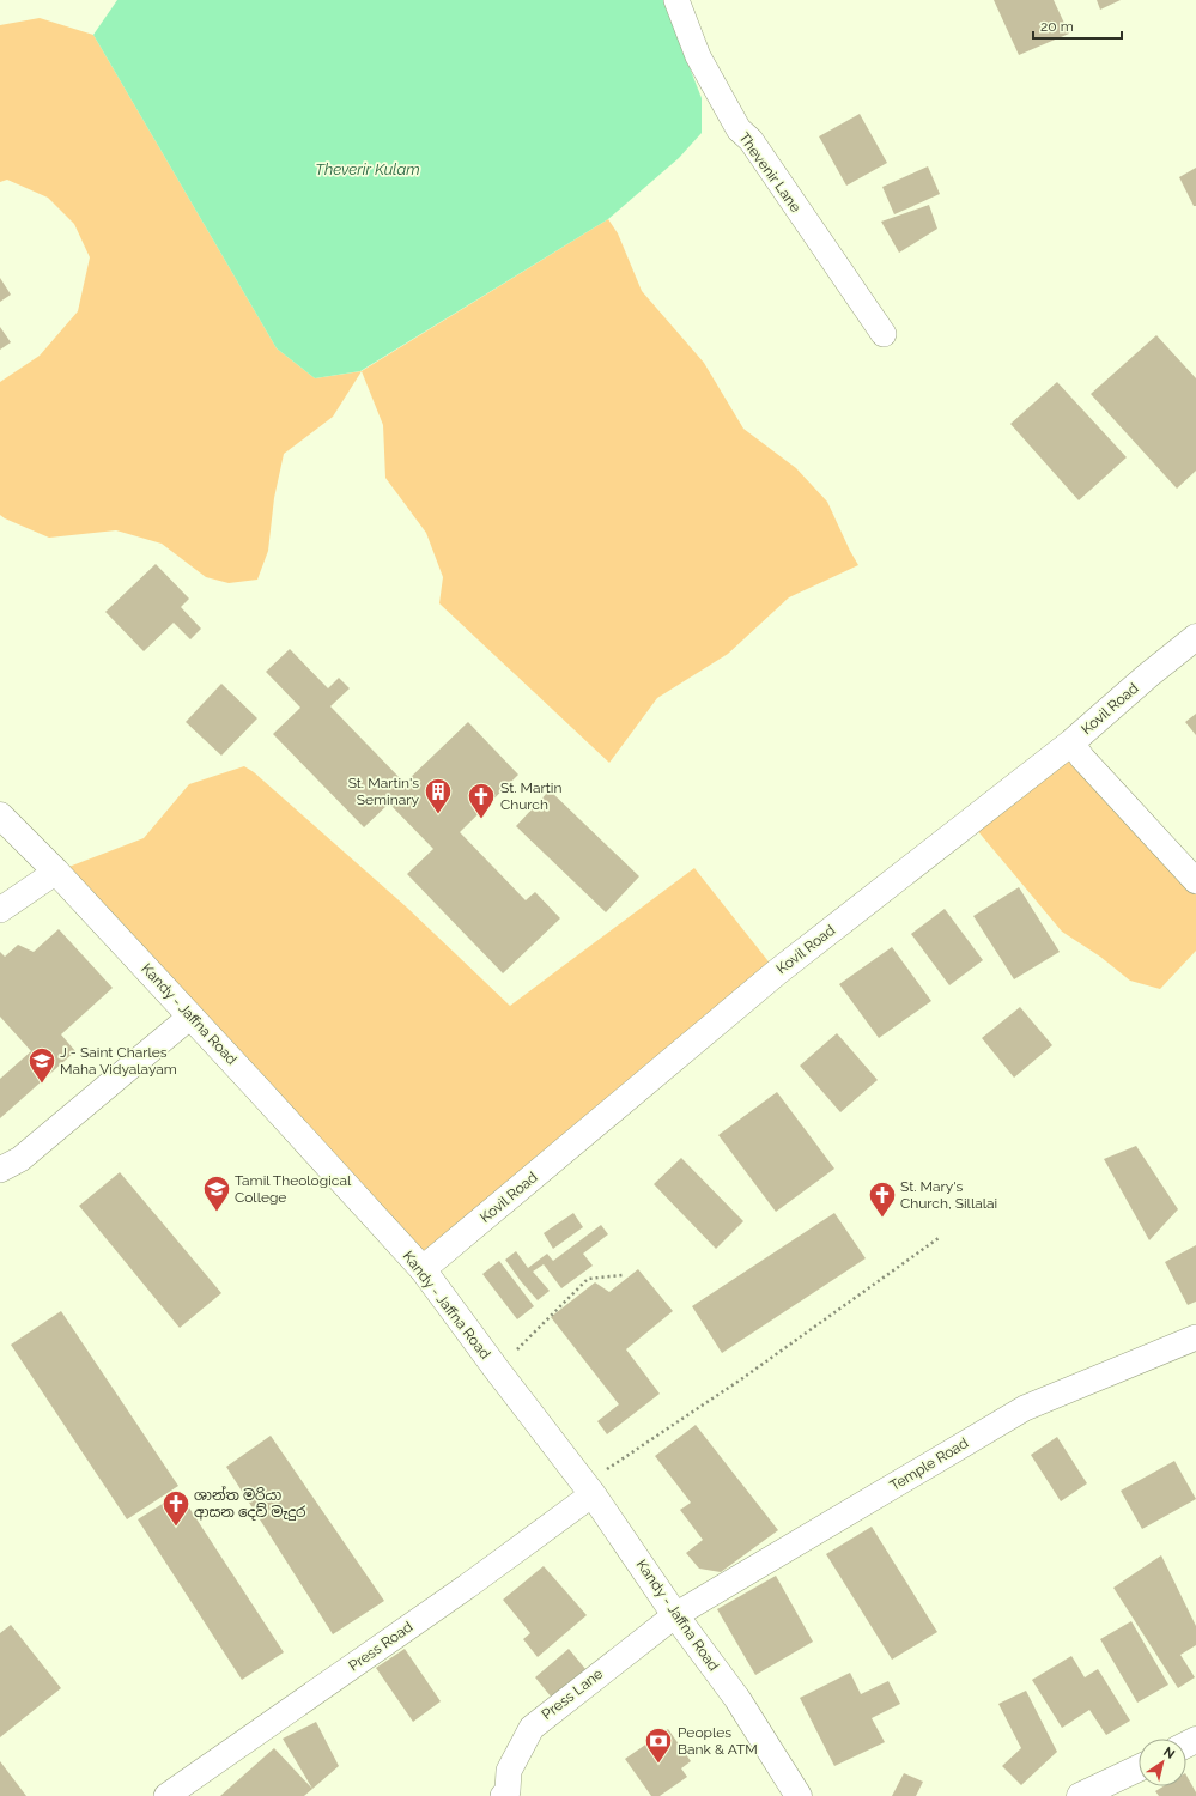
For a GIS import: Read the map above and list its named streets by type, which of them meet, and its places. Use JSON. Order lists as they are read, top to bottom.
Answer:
{
  "streets": {
    "main road": ["Kovil Road", "Kandy - Jaffna Road"],
    "street": [
      "Thevenir Lane",
      "Temple Road",
      "Press Road",
      "Press Lane"
    ]
  },
  "crossings": [
    ["Kovil Road", "Kandy - Jaffna Road"],
    ["Kandy - Jaffna Road", "Temple Road"],
    ["Kandy - Jaffna Road", "Press Road"],
    ["Kandy - Jaffna Road", "Press Lane"],
    ["Temple Road", "Press Lane"]
  ],
  "water": ["Theverir Kulam"],
  "places": {
    "building": ["St. Martin's Seminary"],
    "church": ["St. Martin Church", "St. Mary's Church, Sillalai", "ශාන්ත මරියා ආසන දෙව් මැදුර"],
    "school or university": ["J - Saint Charles Maha Vidyalayam", "Tamil Theological College"],
    "bank": ["Peoples Bank & ATM"]
  },
  "scale_bar": "20 m",
  "north": "top right"
}
